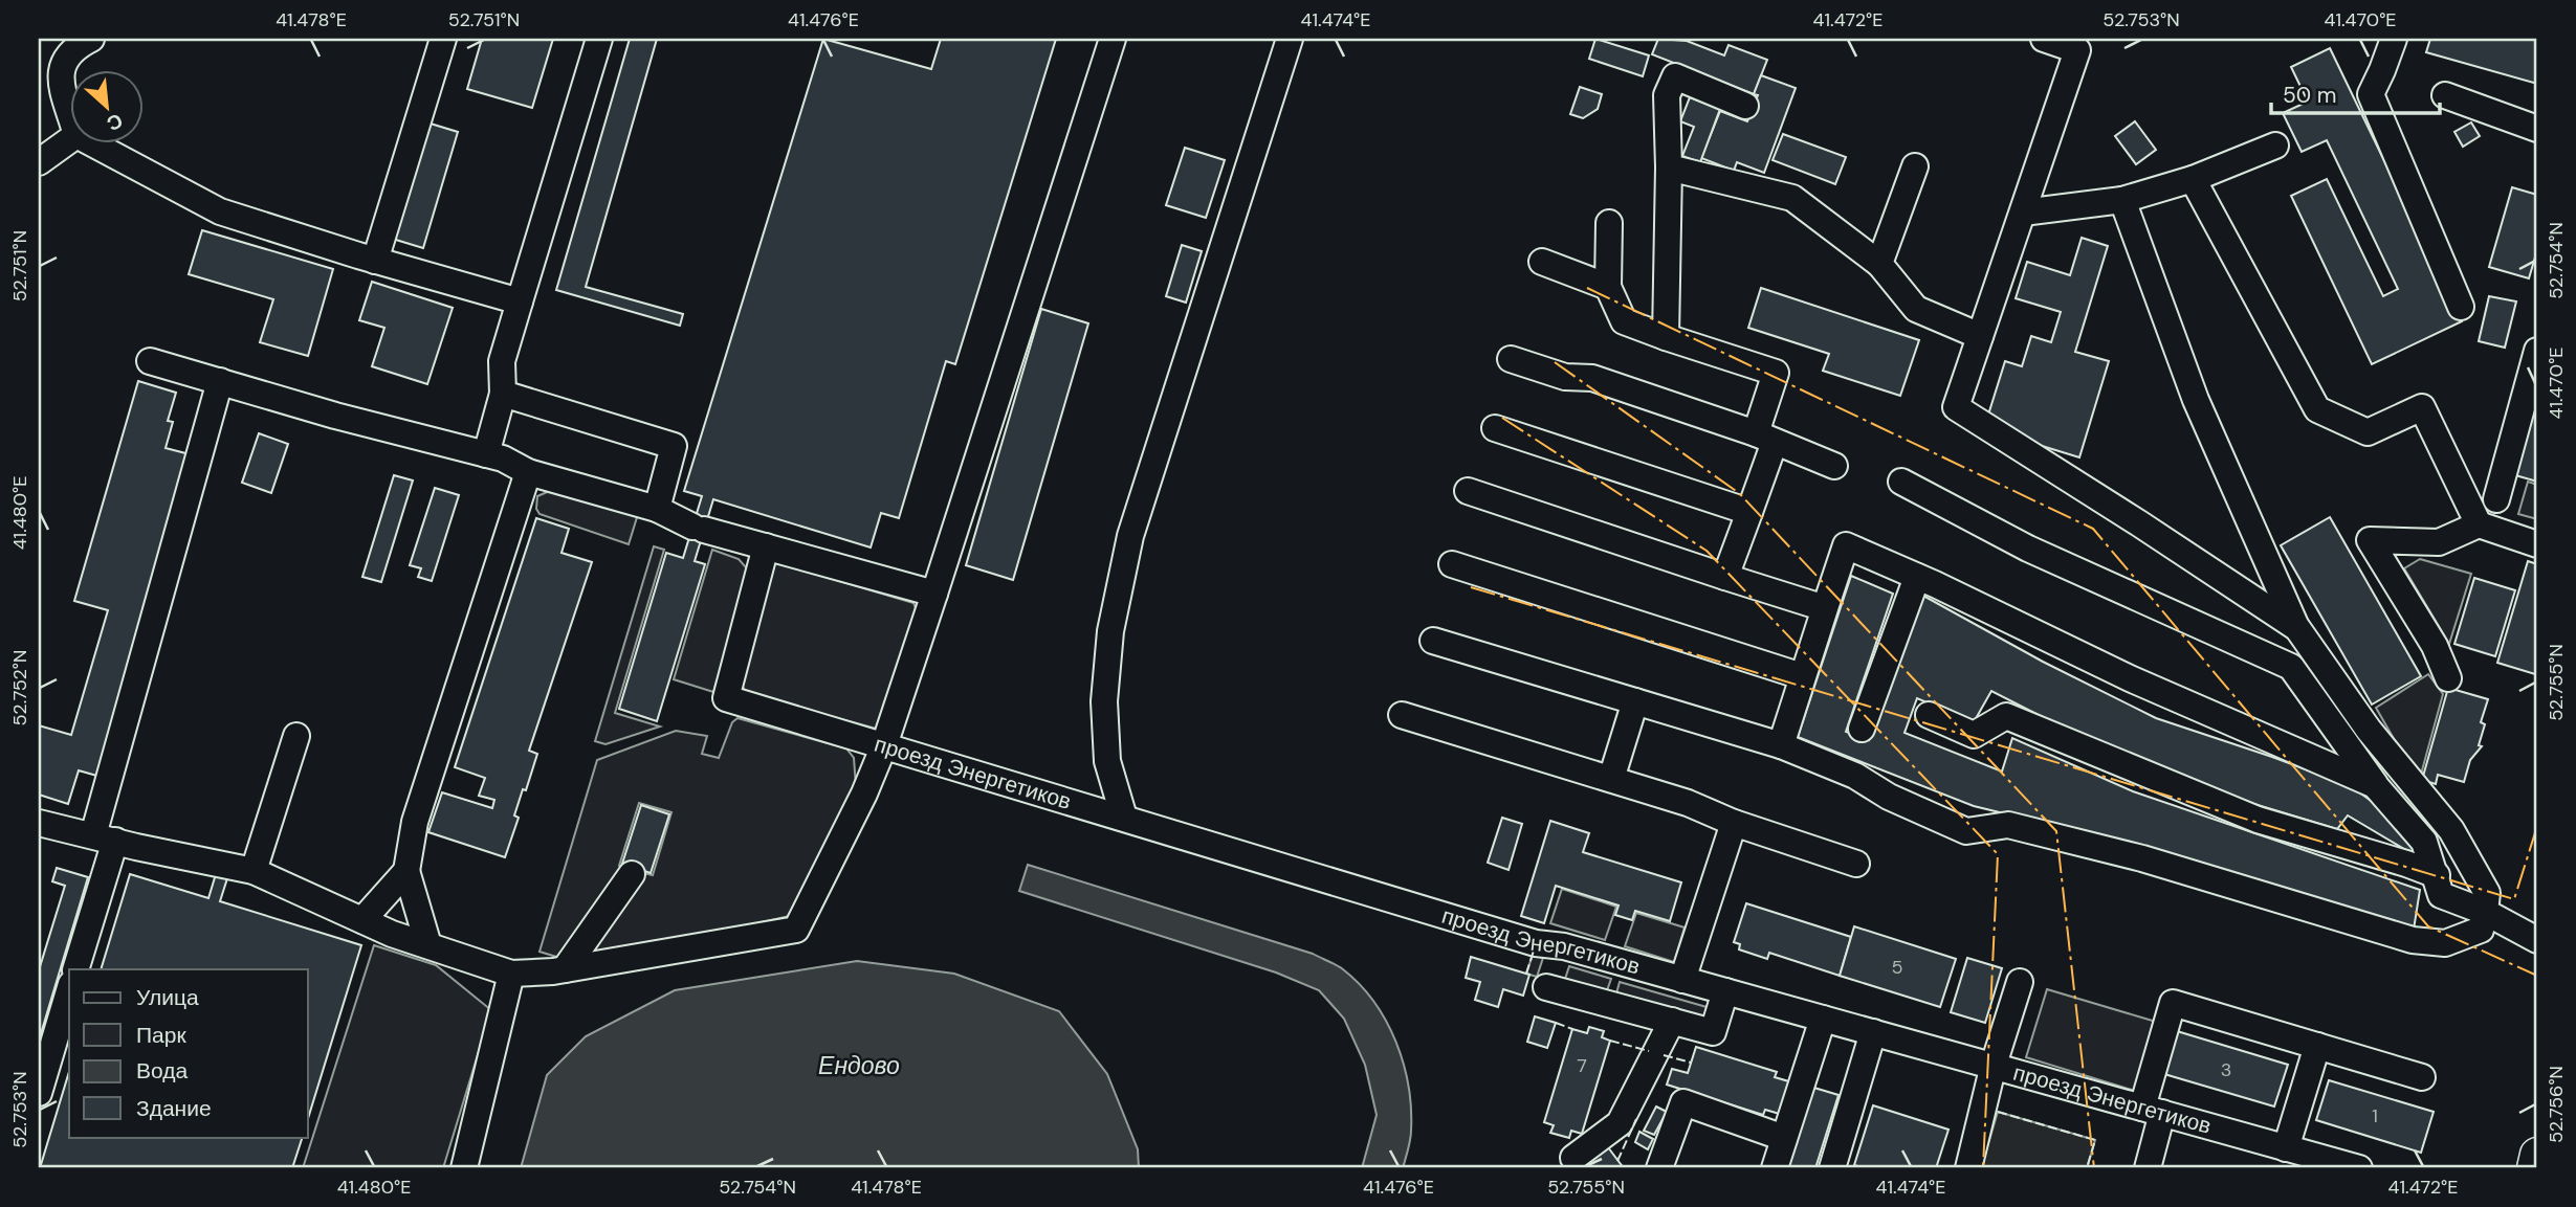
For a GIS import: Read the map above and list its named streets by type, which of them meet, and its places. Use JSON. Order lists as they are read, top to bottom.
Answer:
{
  "streets": {
    "street": ["проезд Энергетиков"]
  },
  "water": ["Ендово"],
  "house_numbers": [
    "5",
    "7",
    "3",
    "1"
  ],
  "legend": [
    "Улица",
    "Парк",
    "Вода",
    "Здание"
  ],
  "scale_bar": "50 m",
  "north": "bottom right",
  "coordinates": [
    "41.478°E",
    "52.751°N",
    "41.476°E",
    "41.474°E",
    "41.472°E",
    "52.753°N",
    "41.470°E",
    "52.754°N",
    "41.480°E",
    "52.755°N",
    "52.752°N",
    "52.756°N"
  ]
}
